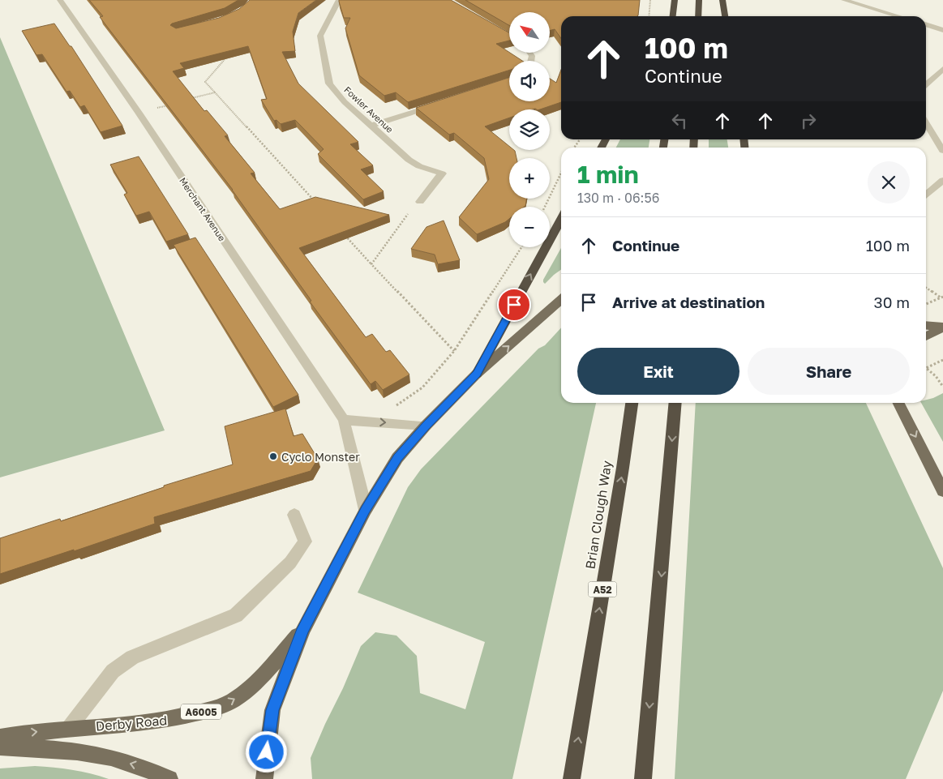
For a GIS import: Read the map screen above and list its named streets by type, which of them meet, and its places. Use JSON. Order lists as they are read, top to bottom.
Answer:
{
  "streets": {
    "highway": ["Brian Clough Way", "A52"],
    "main road": ["A6005", "Derby Road"],
    "street": ["Fowler Avenue", "Merchant Avenue"]
  },
  "crossings": [
    ["Merchant Avenue", "A6005"],
    ["A6005", "Derby Road"]
  ],
  "one_way": ["Derby Road"],
  "places": ["Cyclo Monster"],
  "north": "top left",
  "page": {
    "map_buttons": ["+", "−"],
    "turn": ["100 m", "Continue"],
    "heading": ["1 min", "130 m · 06:56"],
    "list": [
      {
        "name": "Continue",
        "value": "100 m"
      },
      {
        "name": "Arrive at destination",
        "value": "30 m"
      }
    ],
    "buttons": ["Exit", "Share"]
  }
}
